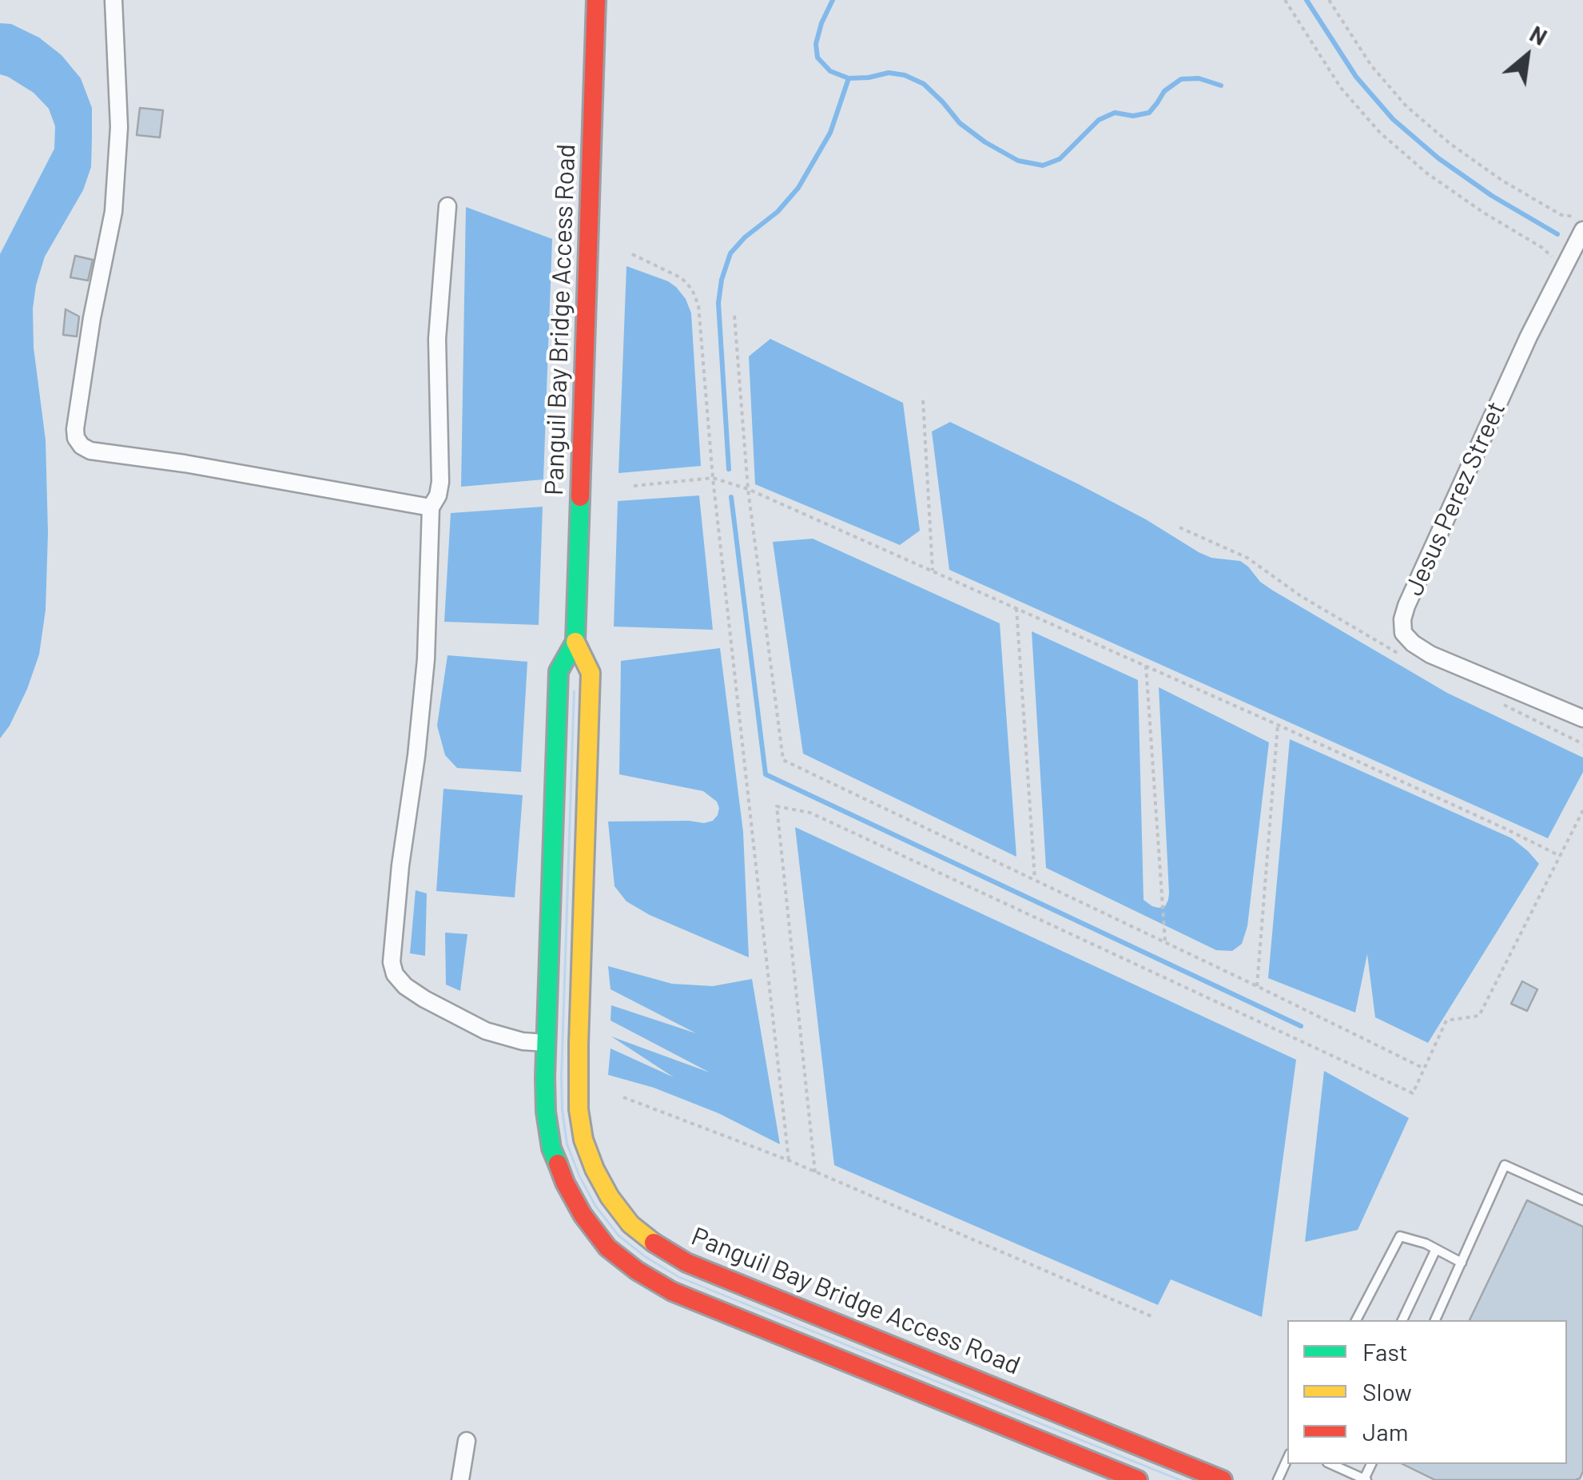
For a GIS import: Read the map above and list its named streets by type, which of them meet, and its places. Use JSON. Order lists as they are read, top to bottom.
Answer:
{
  "streets": {
    "highway": ["Panguil Bay Bridge Access Road"],
    "street": ["Jesus Perez Street"]
  },
  "legend": ["Fast", "Slow", "Jam"],
  "north": "top right"
}
